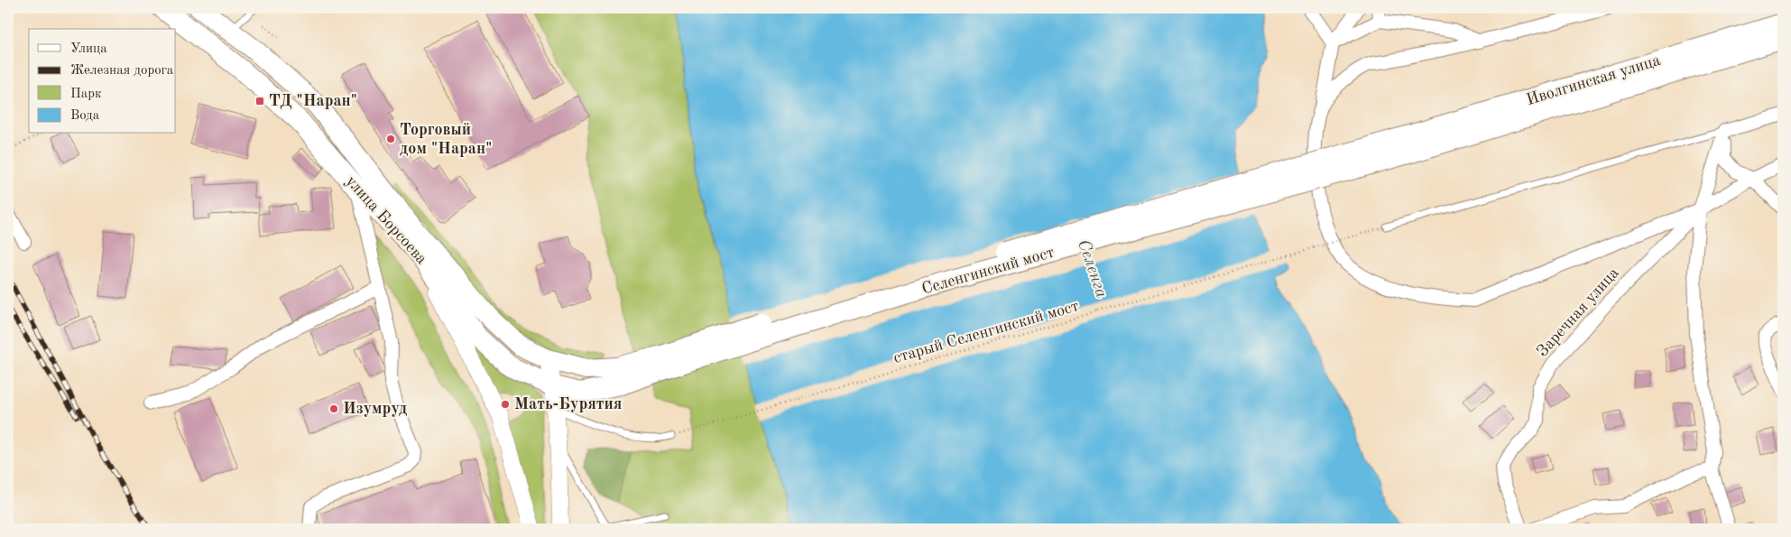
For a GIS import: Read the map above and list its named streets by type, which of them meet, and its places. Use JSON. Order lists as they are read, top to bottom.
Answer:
{
  "streets": {
    "main road": ["Иволгинская улица", "улица Борсоева", "Селенгинский мост"],
    "street": ["Заречная улица"],
    "path": ["старый Селенгинский мост"]
  },
  "crossings": [
    ["Иволгинская улица", "Селенгинский мост"],
    ["улица Борсоева", "Селенгинский мост"]
  ],
  "water": ["Селенга"],
  "places": {
    "transit": ["ТД \"Наран\""],
    "other": ["Торговый дом \"Наран\"", "Мать-Бурятия", "Изумруд"]
  },
  "legend": [
    "Улица",
    "Железная дорога",
    "Парк",
    "Вода"
  ]
}
